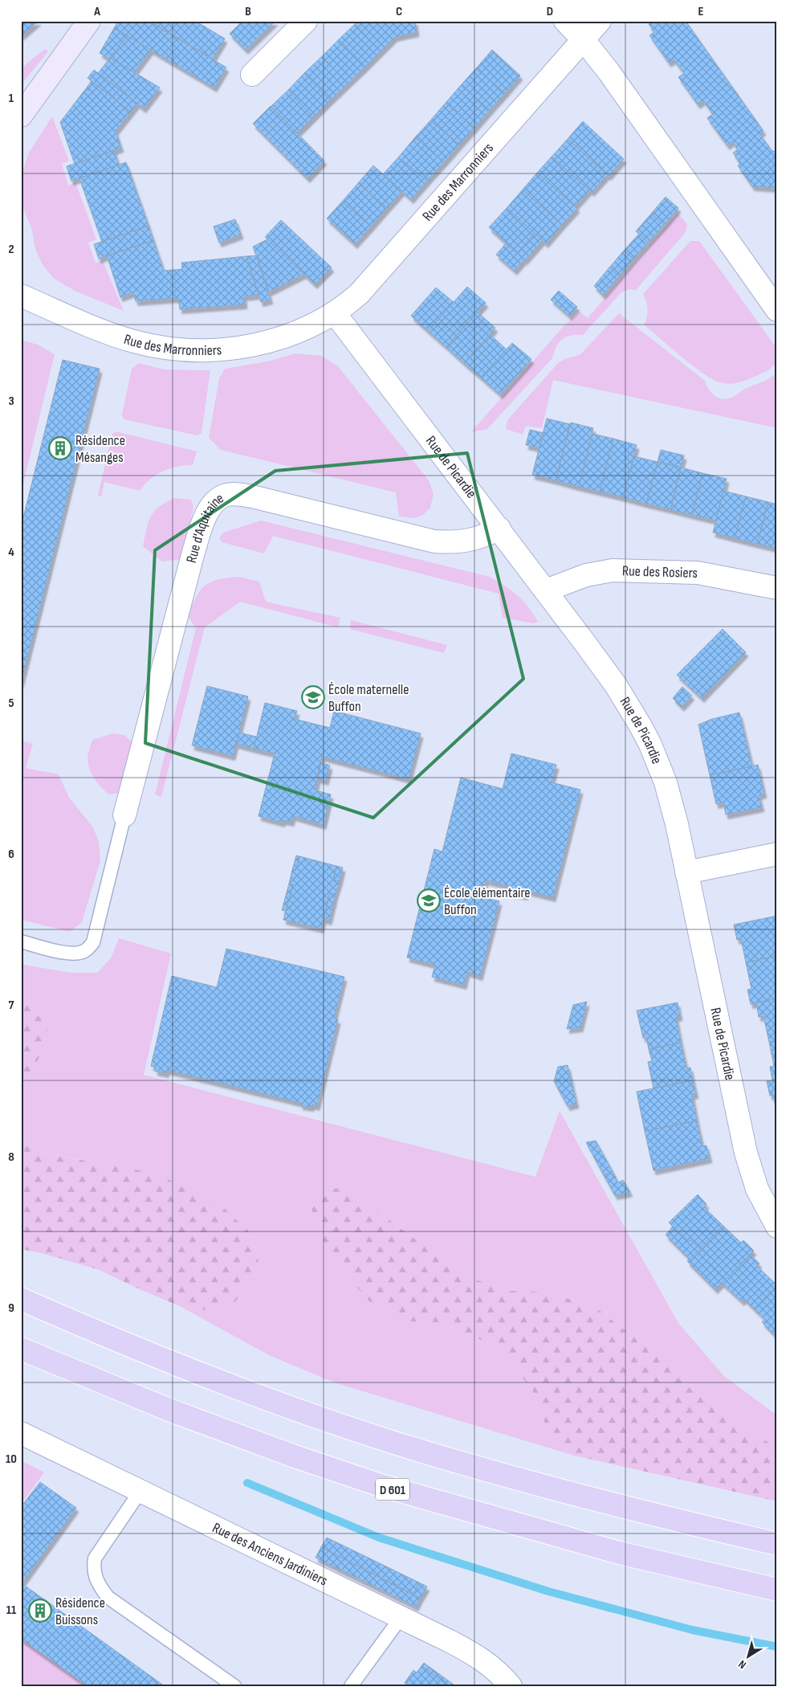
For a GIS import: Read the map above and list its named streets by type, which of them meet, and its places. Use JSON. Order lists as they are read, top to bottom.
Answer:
{
  "streets": {
    "main road": ["D 601"],
    "street": [
      "Rue des Marronniers",
      "Rue de Picardie",
      "Rue d'Aquitaine",
      "Rue des Rosiers",
      "Rue des Anciens Jardiniers"
    ]
  },
  "crossings": [
    ["Rue des Marronniers", "Rue de Picardie"],
    ["Rue de Picardie", "Rue d'Aquitaine"],
    ["Rue de Picardie", "Rue des Rosiers"]
  ],
  "places": {
    "building": ["Résidence Mésanges", "Résidence Buissons"],
    "school or university": ["École maternelle Buffon", "École élémentaire Buffon"]
  },
  "north": "bottom left",
  "grid": {
    "columns": [
      "A",
      "B",
      "C",
      "D",
      "E"
    ],
    "rows": [
      "1",
      "2",
      "3",
      "4",
      "5",
      "6",
      "7",
      "8",
      "9",
      "10",
      "11"
    ]
  }
}
